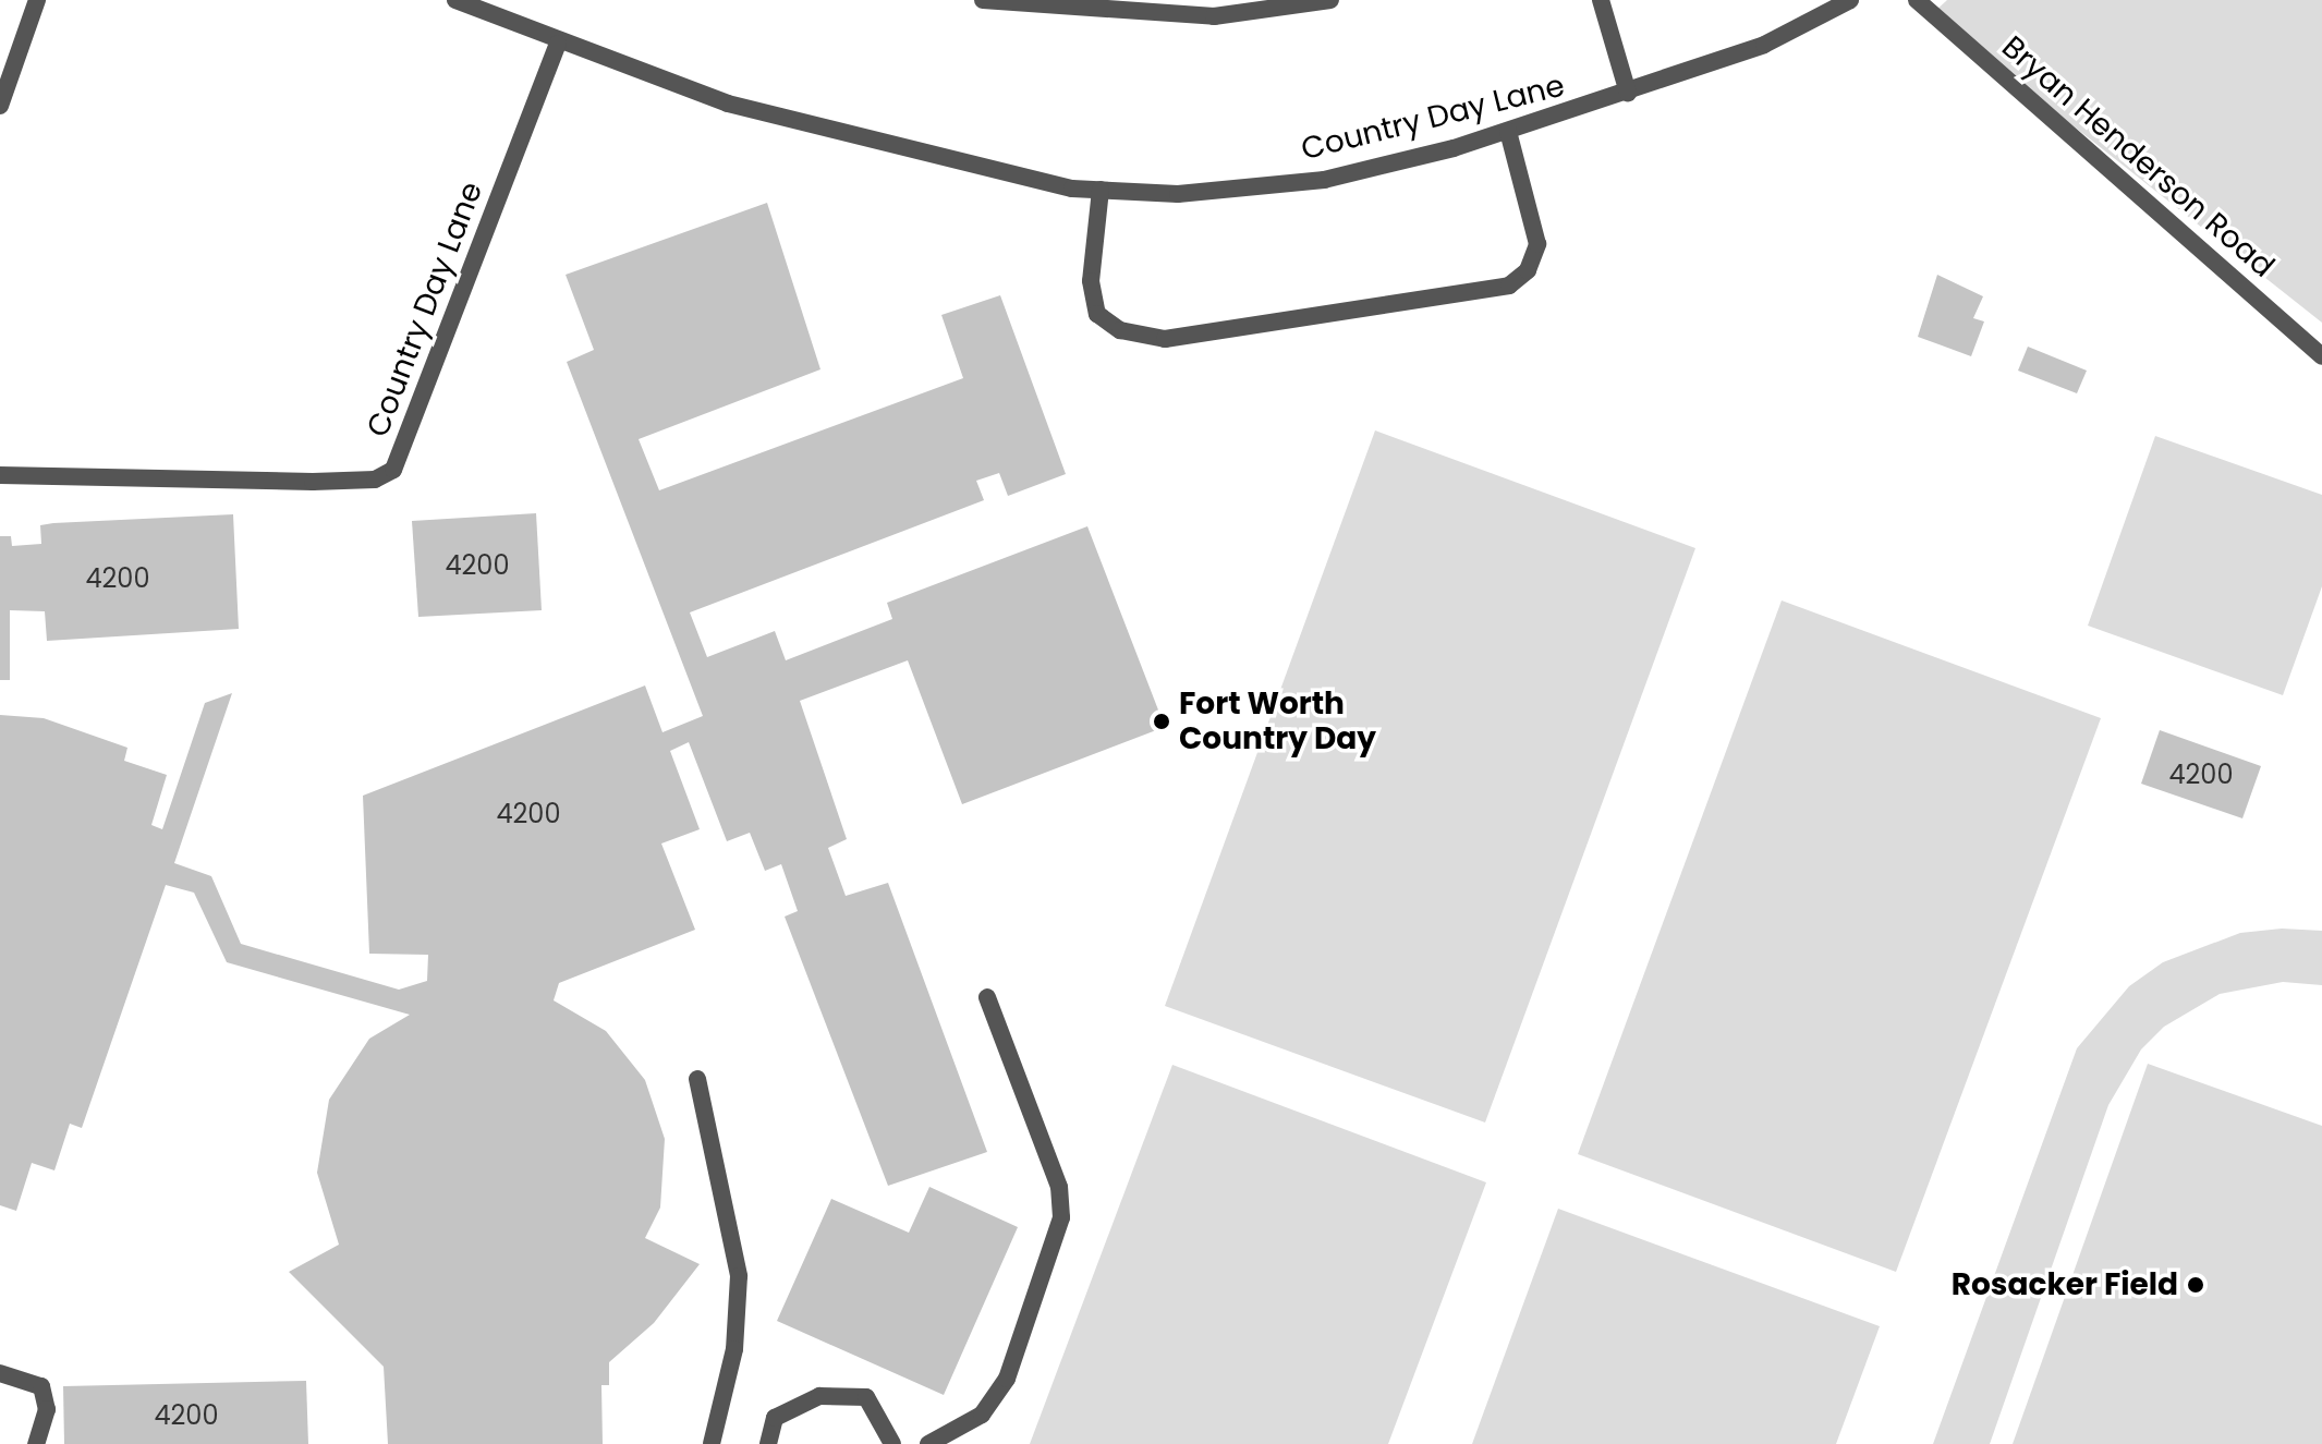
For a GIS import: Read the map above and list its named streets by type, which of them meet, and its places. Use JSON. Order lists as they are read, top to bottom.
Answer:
{
  "streets": {
    "street": ["Country Day Lane", "Bryan Henderson Road"]
  },
  "places": ["Fort Worth Country Day", "Rosacker Field"],
  "house_numbers": [
    "4200",
    "4200",
    "4200",
    "4200",
    "4200"
  ]
}
